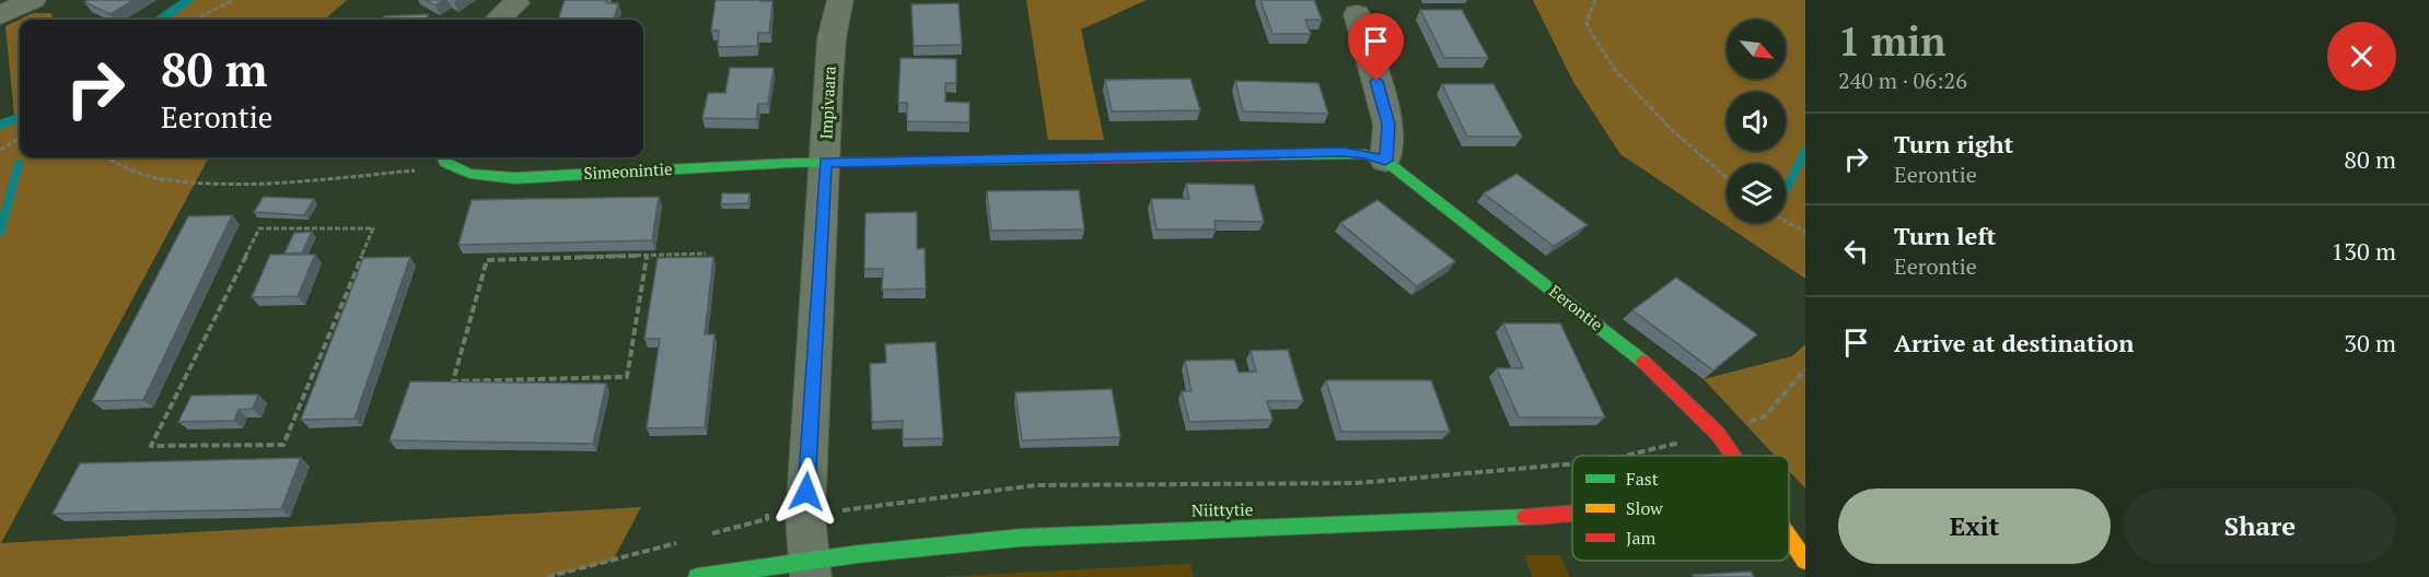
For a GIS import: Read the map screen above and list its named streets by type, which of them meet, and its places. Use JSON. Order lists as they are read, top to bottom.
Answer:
{
  "streets": {
    "street": [
      "Impivaara",
      "Simeonintie",
      "Eerontie",
      "Niittytie"
    ]
  },
  "crossings": [
    ["Impivaara", "Simeonintie"],
    ["Impivaara", "Eerontie"],
    ["Impivaara", "Niittytie"],
    ["Simeonintie", "Eerontie"]
  ],
  "legend": ["Fast", "Slow", "Jam"],
  "north": "bottom right",
  "page": {
    "heading": ["1 min", "240 m · 06:26"],
    "turn": ["80 m", "Eerontie"],
    "list": [
      {
        "name": "Turn right",
        "note": "Eerontie",
        "value": "80 m"
      },
      {
        "name": "Turn left",
        "note": "Eerontie",
        "value": "130 m"
      },
      {
        "name": "Arrive at destination",
        "value": "30 m"
      }
    ],
    "buttons": ["Exit", "Share"]
  }
}
